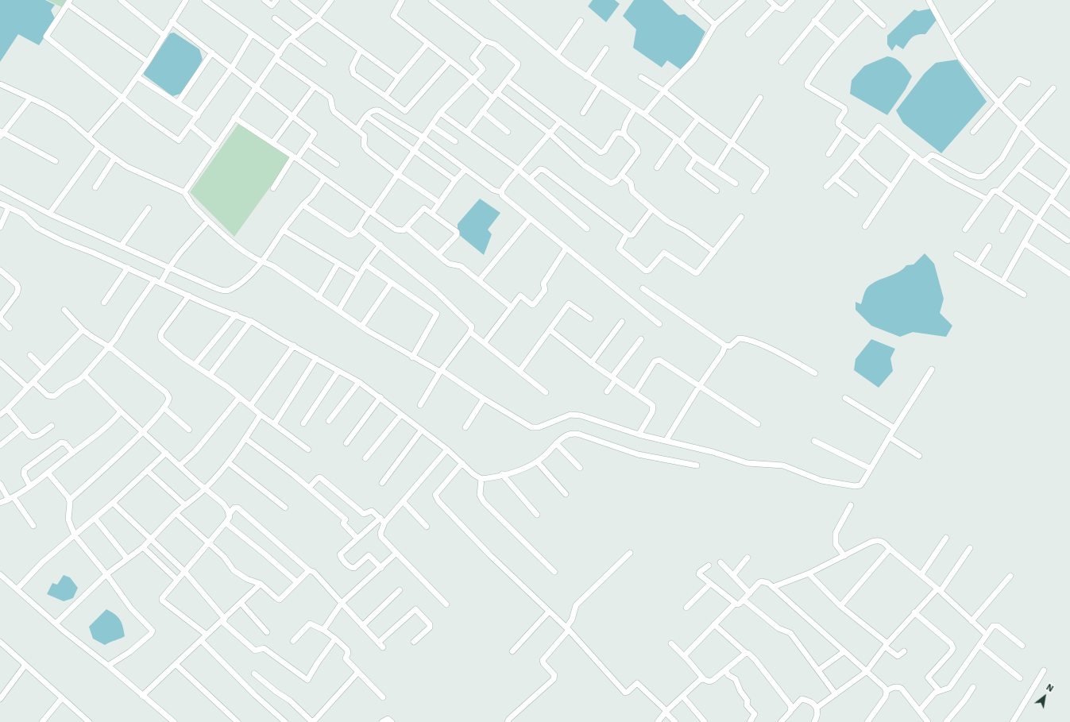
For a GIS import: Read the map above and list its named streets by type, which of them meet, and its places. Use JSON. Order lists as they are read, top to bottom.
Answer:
{
  "north": "top right"
}
